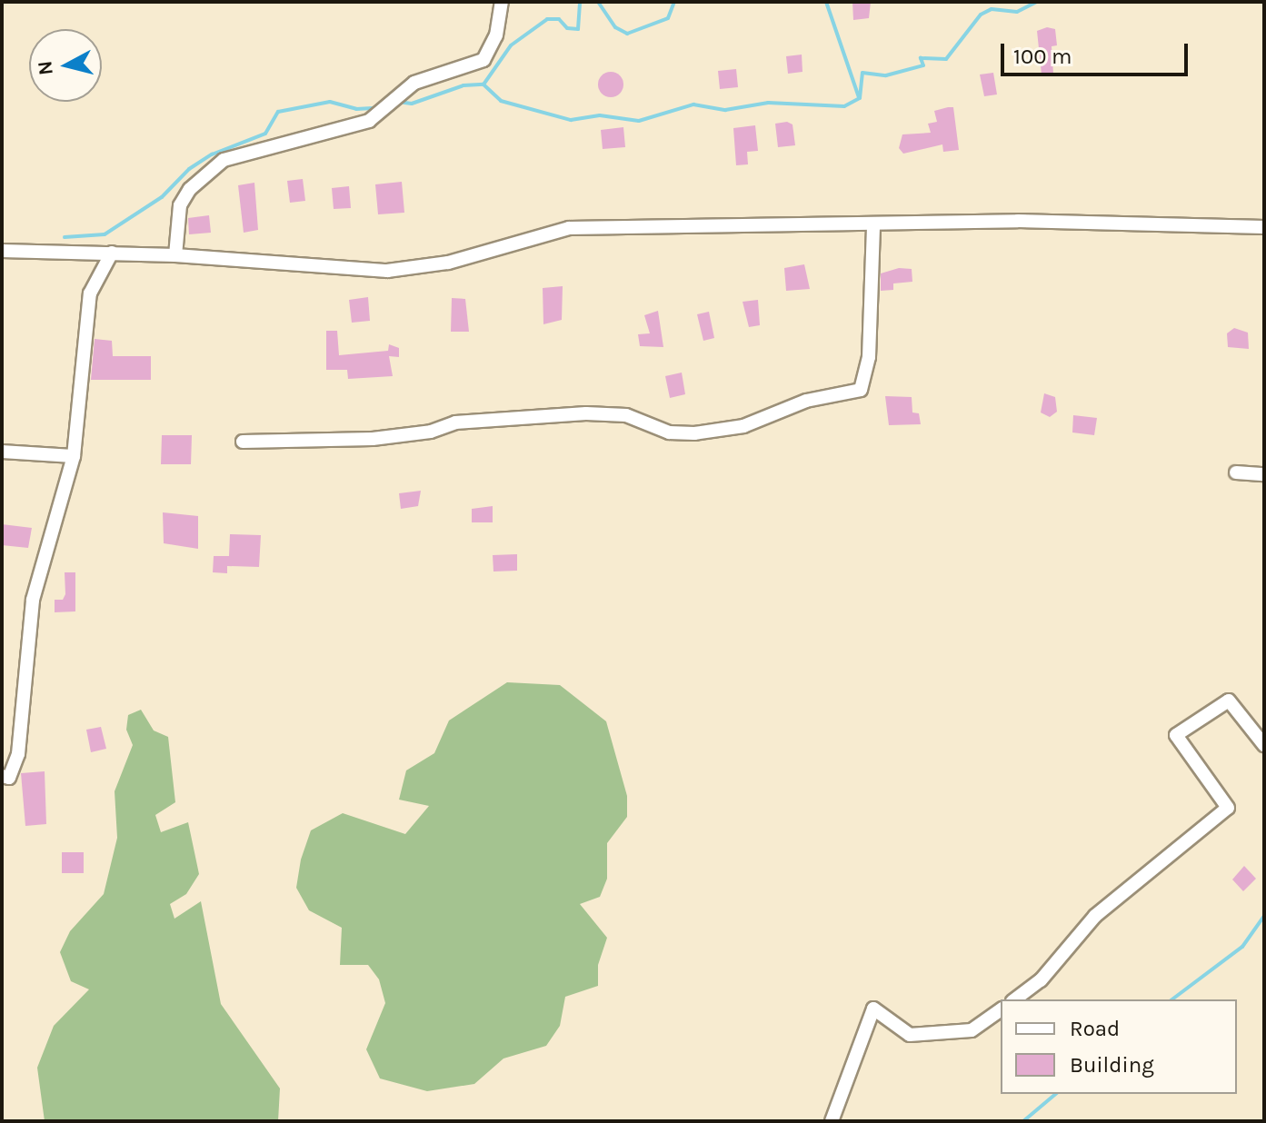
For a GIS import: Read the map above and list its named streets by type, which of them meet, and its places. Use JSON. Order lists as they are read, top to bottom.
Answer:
{
  "legend": ["Road", "Building"],
  "scale_bar": "100 m",
  "north": "left"
}
